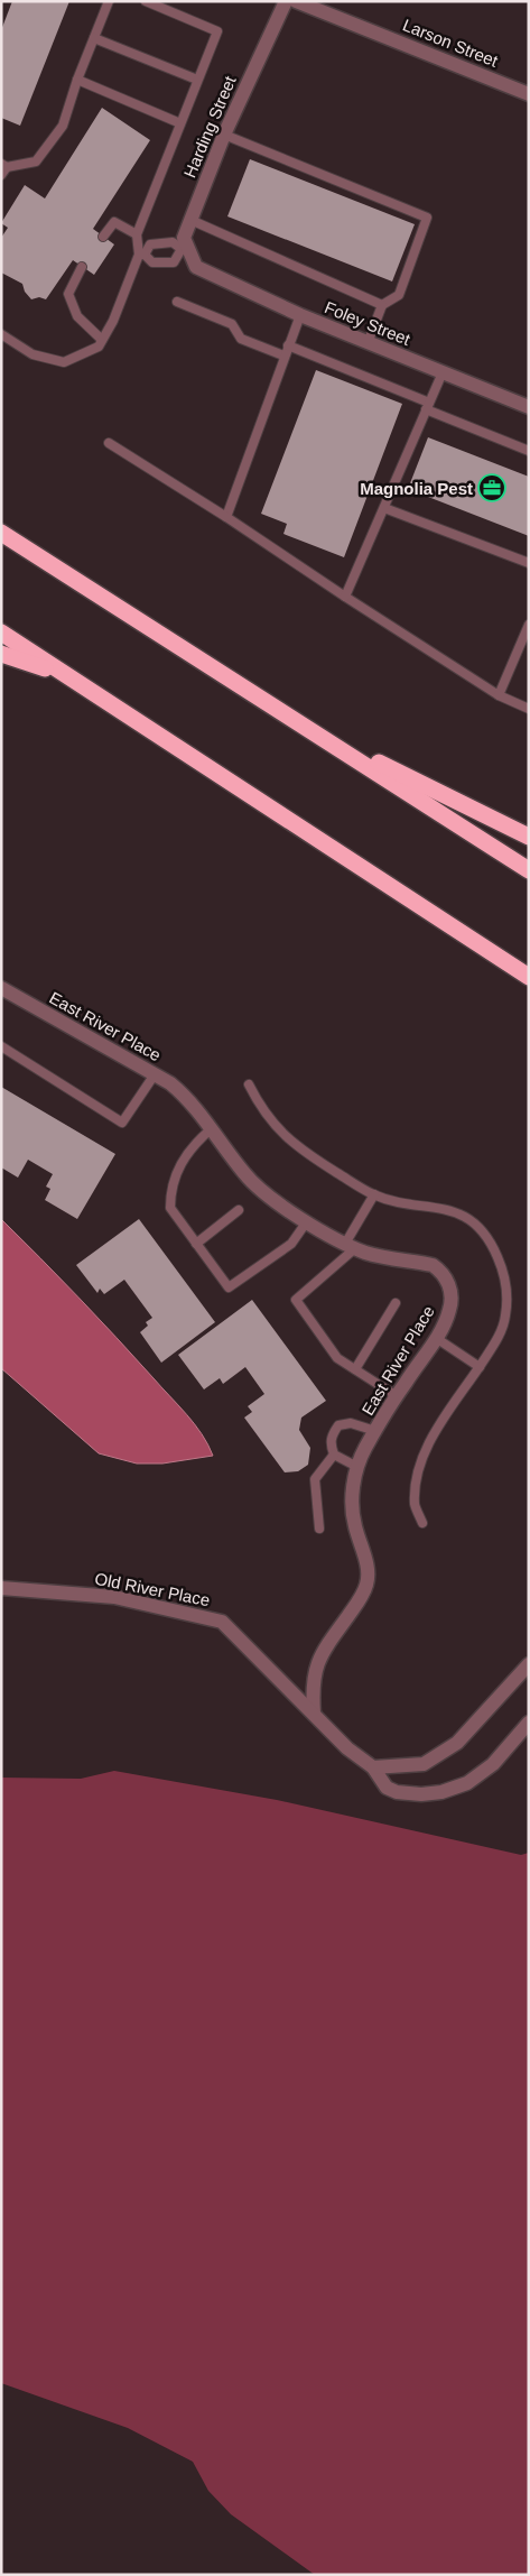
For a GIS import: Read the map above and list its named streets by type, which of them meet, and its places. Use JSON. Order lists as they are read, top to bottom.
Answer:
{
  "streets": {
    "street": [
      "Larson Street",
      "Harding Street",
      "Foley Street",
      "East River Place",
      "Old River Place"
    ]
  },
  "crossings": [
    ["Harding Street", "Foley Street"],
    ["East River Place", "Old River Place"]
  ],
  "places": {
    "office": ["Magnolia Pest"]
  }
}
